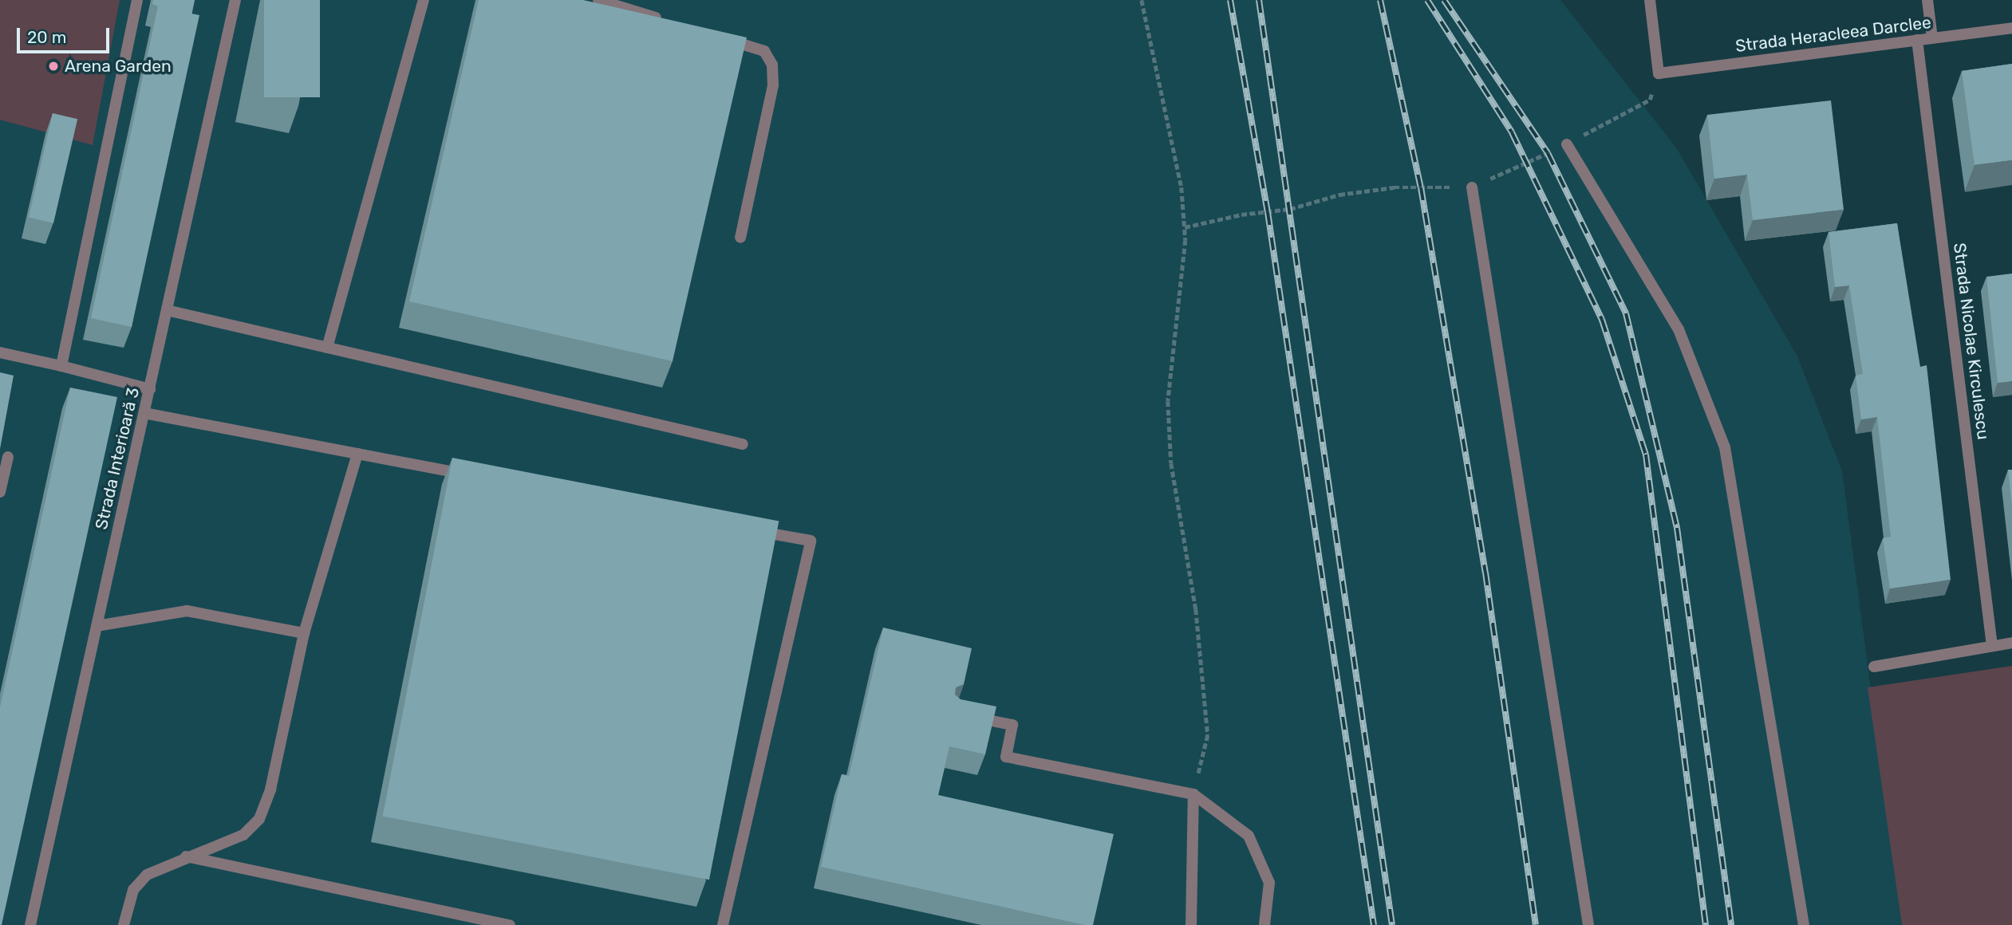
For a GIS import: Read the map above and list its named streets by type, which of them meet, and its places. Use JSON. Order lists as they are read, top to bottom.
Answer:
{
  "streets": {
    "street": ["Strada Heracleea Darclee", "Strada Nicolae Kirculescu", "Strada Interioară 3"]
  },
  "crossings": [
    ["Strada Heracleea Darclee", "Strada Nicolae Kirculescu"]
  ],
  "places": ["Arena Garden"],
  "scale_bar": "20 m"
}
